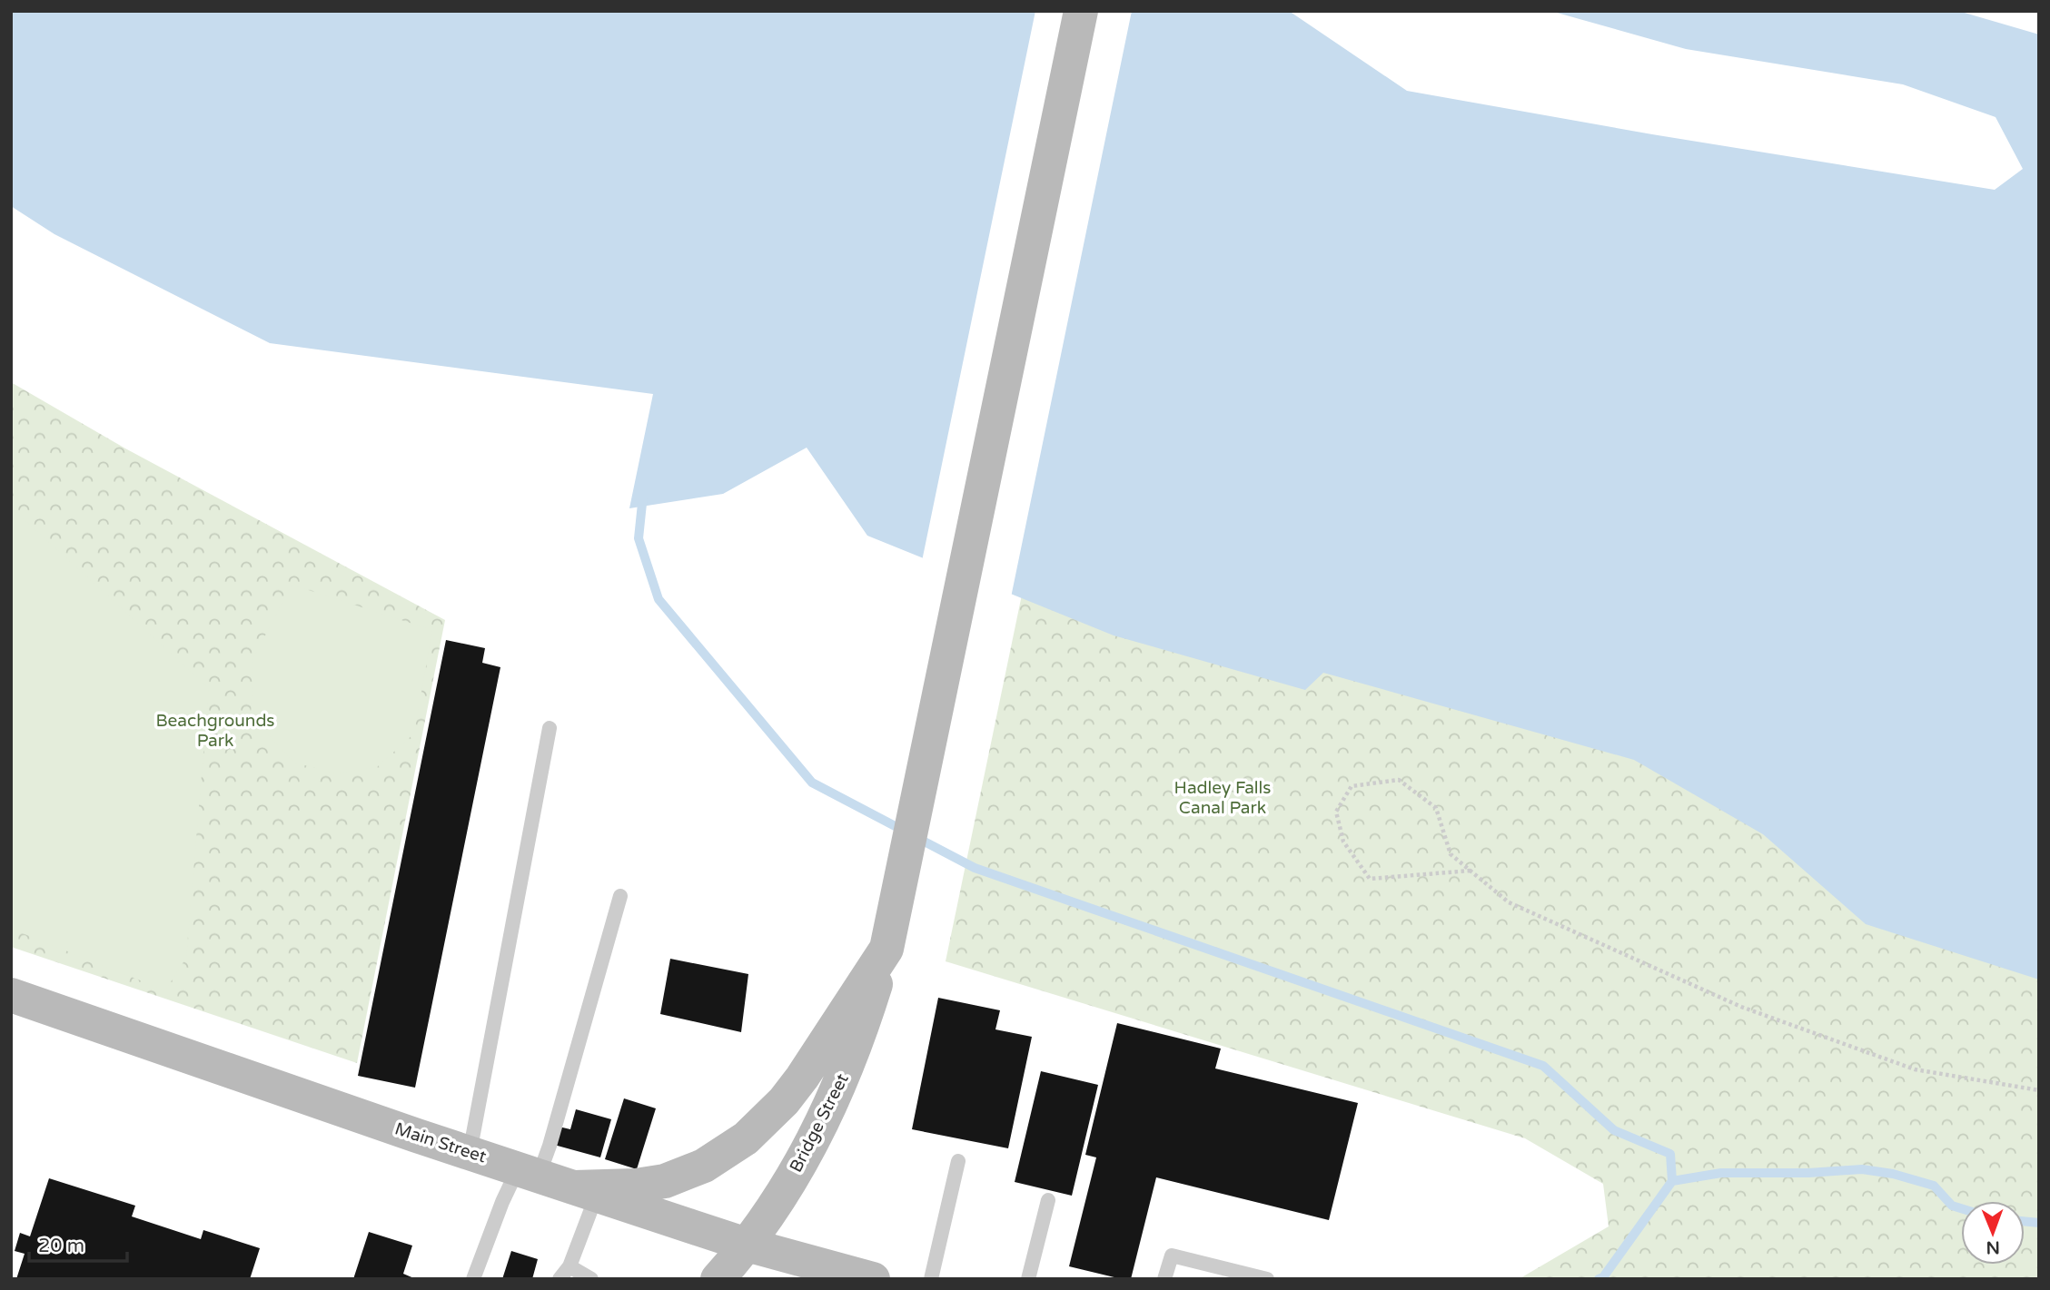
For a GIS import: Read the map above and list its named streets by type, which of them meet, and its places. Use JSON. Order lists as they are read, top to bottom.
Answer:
{
  "streets": {
    "main road": ["Bridge Street", "Main Street"]
  },
  "crossings": [
    ["Bridge Street", "Main Street"]
  ],
  "parks": ["Beachgrounds Park", "Hadley Falls Canal Park"],
  "scale_bar": "20 m",
  "north": "bottom"
}
